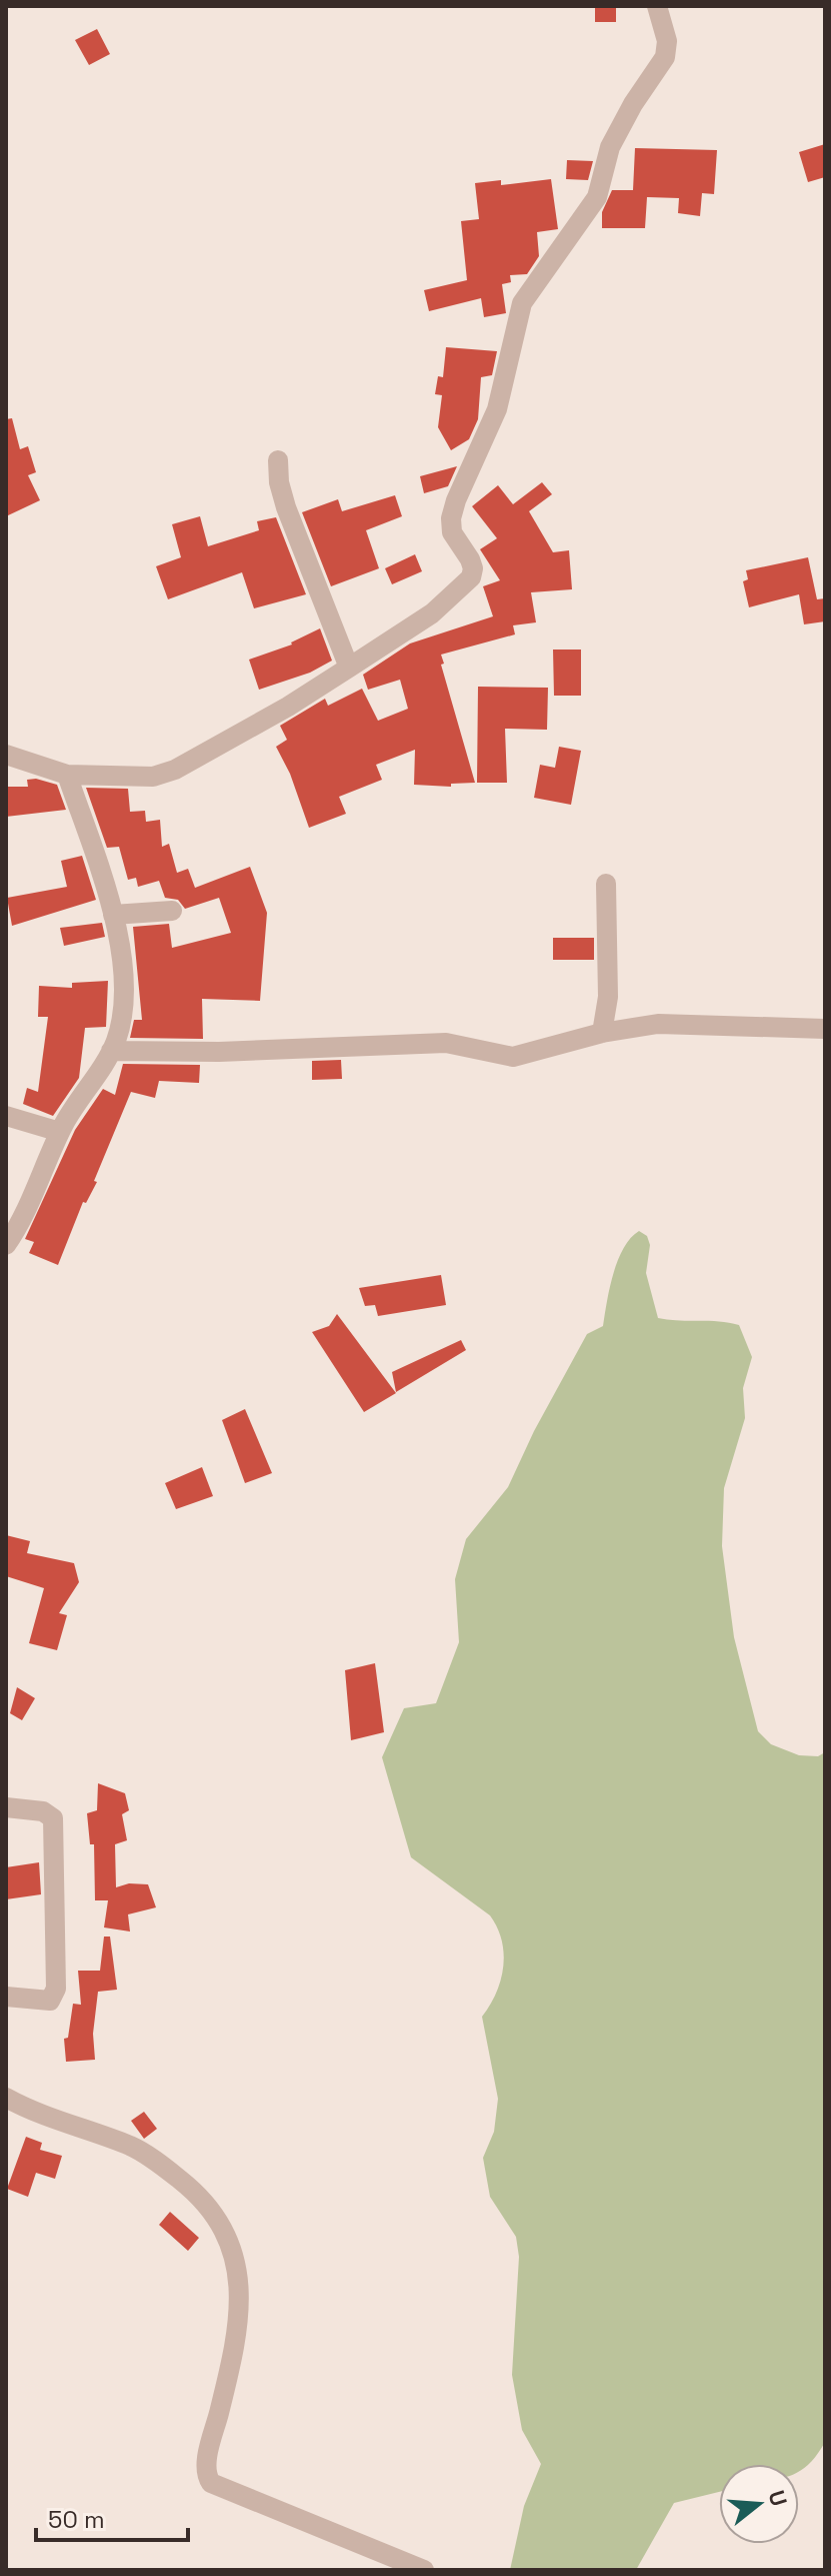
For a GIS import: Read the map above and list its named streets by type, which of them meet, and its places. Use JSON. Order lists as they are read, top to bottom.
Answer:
{
  "scale_bar": "50 m",
  "north": "right"
}
